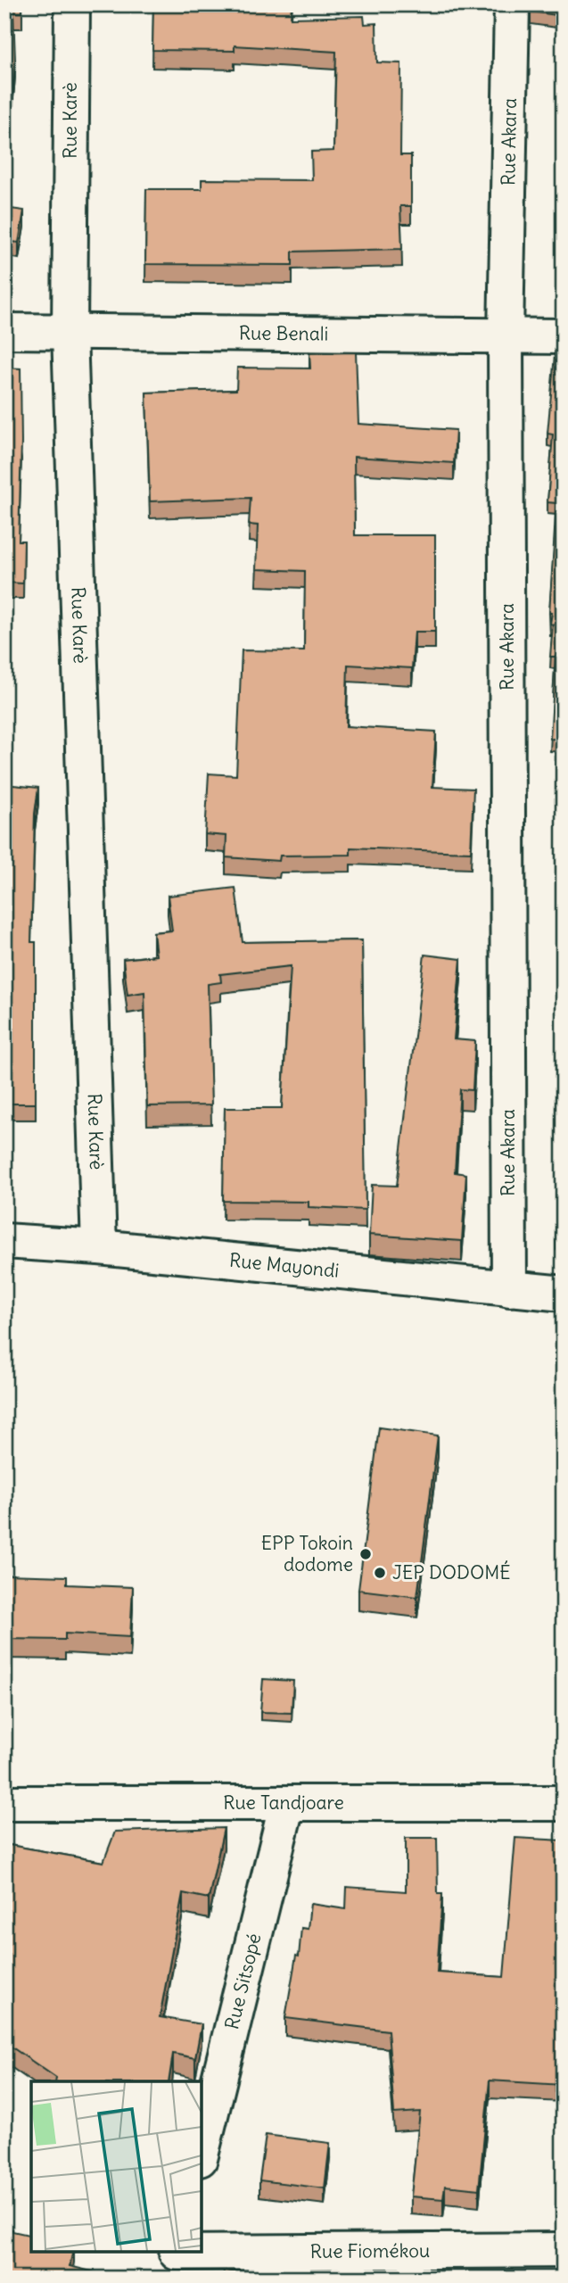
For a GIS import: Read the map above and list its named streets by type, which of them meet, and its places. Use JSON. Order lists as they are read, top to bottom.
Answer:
{
  "streets": {
    "street": [
      "Rue Karè",
      "Rue Akara",
      "Rue Benali",
      "Rue Mayondi",
      "Rue Tandjoare",
      "Rue Sitsopé",
      "Rue Fiomékou"
    ]
  },
  "crossings": [
    ["Rue Karè", "Rue Benali"],
    ["Rue Karè", "Rue Mayondi"],
    ["Rue Akara", "Rue Benali"],
    ["Rue Akara", "Rue Mayondi"],
    ["Rue Tandjoare", "Rue Sitsopé"]
  ],
  "places": ["EPP Tokoin dodome", "JEP DODOMÉ"]
}
